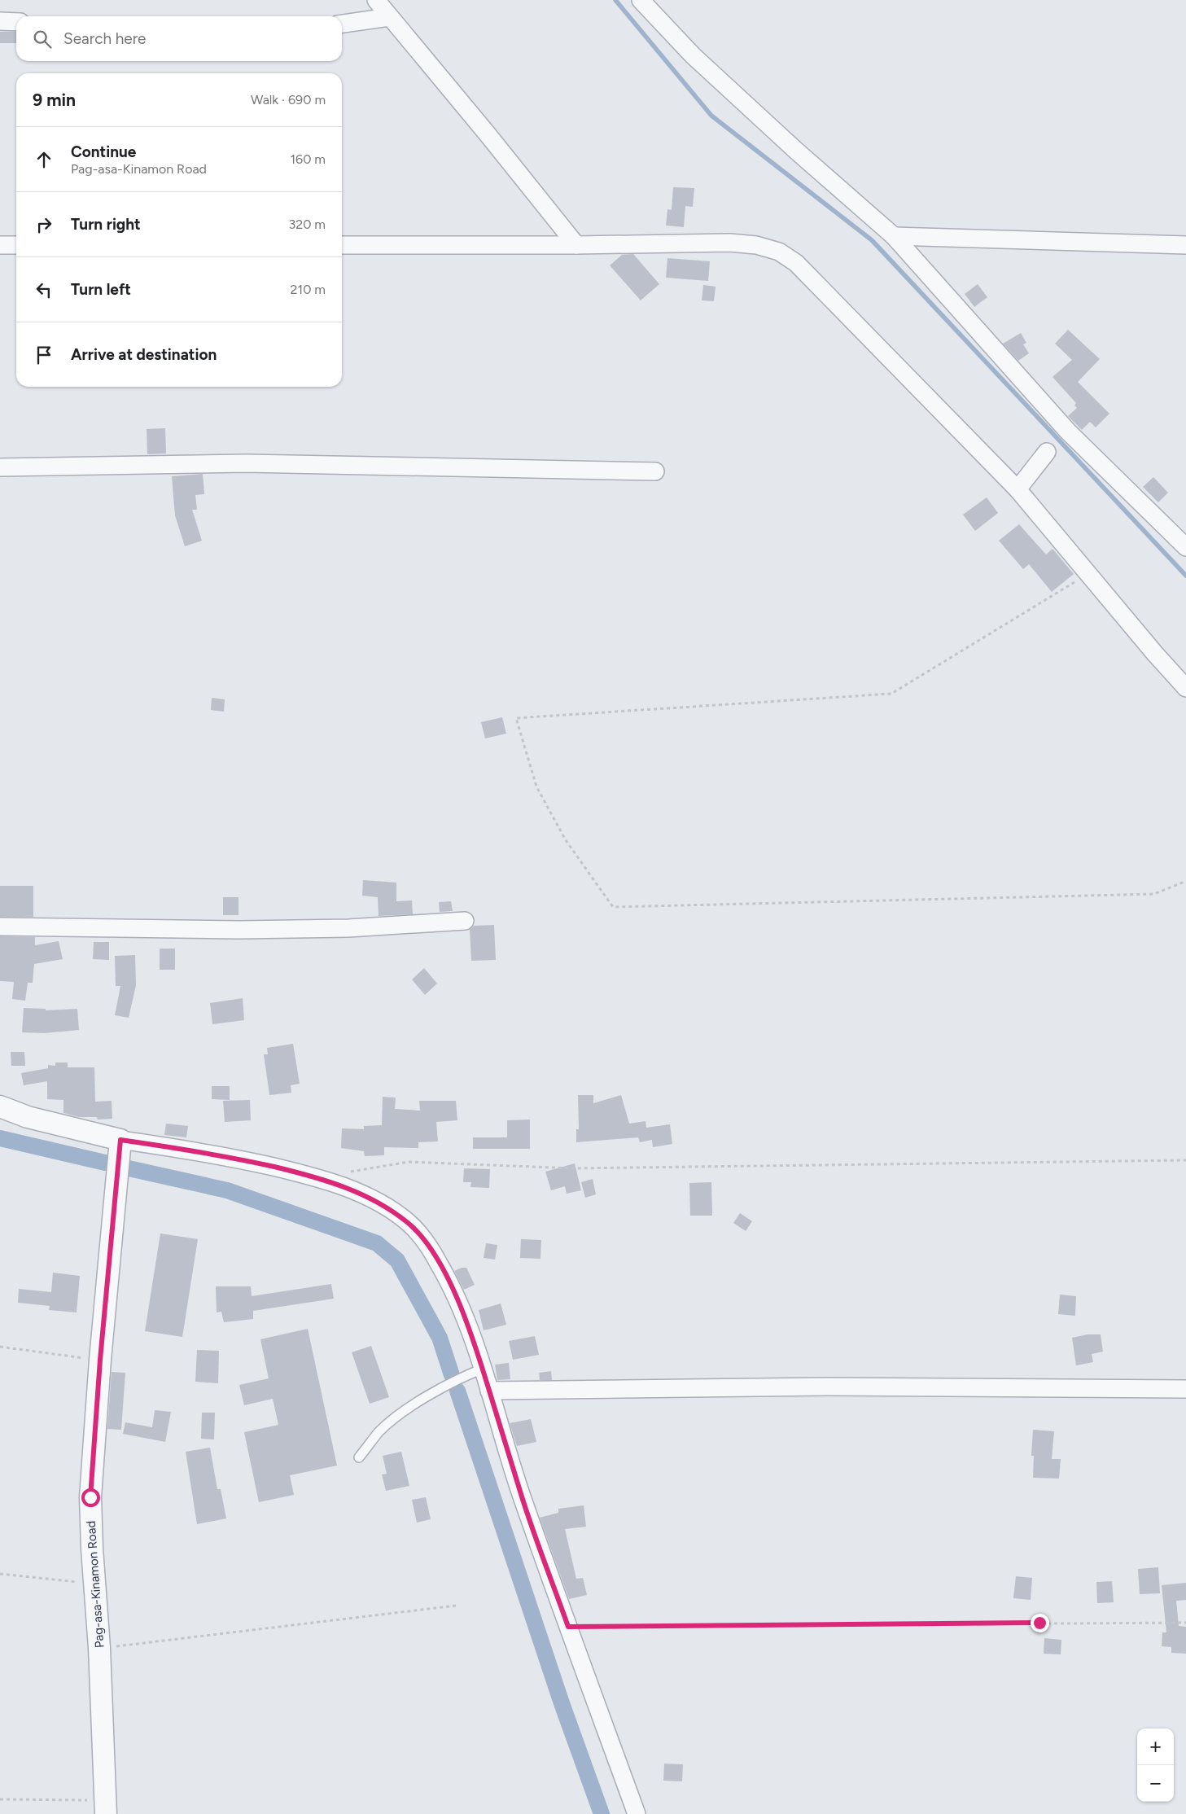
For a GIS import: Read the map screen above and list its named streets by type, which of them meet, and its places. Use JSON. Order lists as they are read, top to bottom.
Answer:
{
  "streets": {
    "street": ["Pag-asa-Kinamon Road"]
  },
  "page": {
    "search": "Search here",
    "heading": ["9 min", "Walk · 690 m"],
    "list": [
      ["Continue", "Pag-asa-Kinamon Road", "160 m"],
      ["Turn right", "320 m"],
      ["Turn left", "210 m"],
      "Arrive at destination"
    ],
    "map_buttons": ["+", "−"]
  }
}
